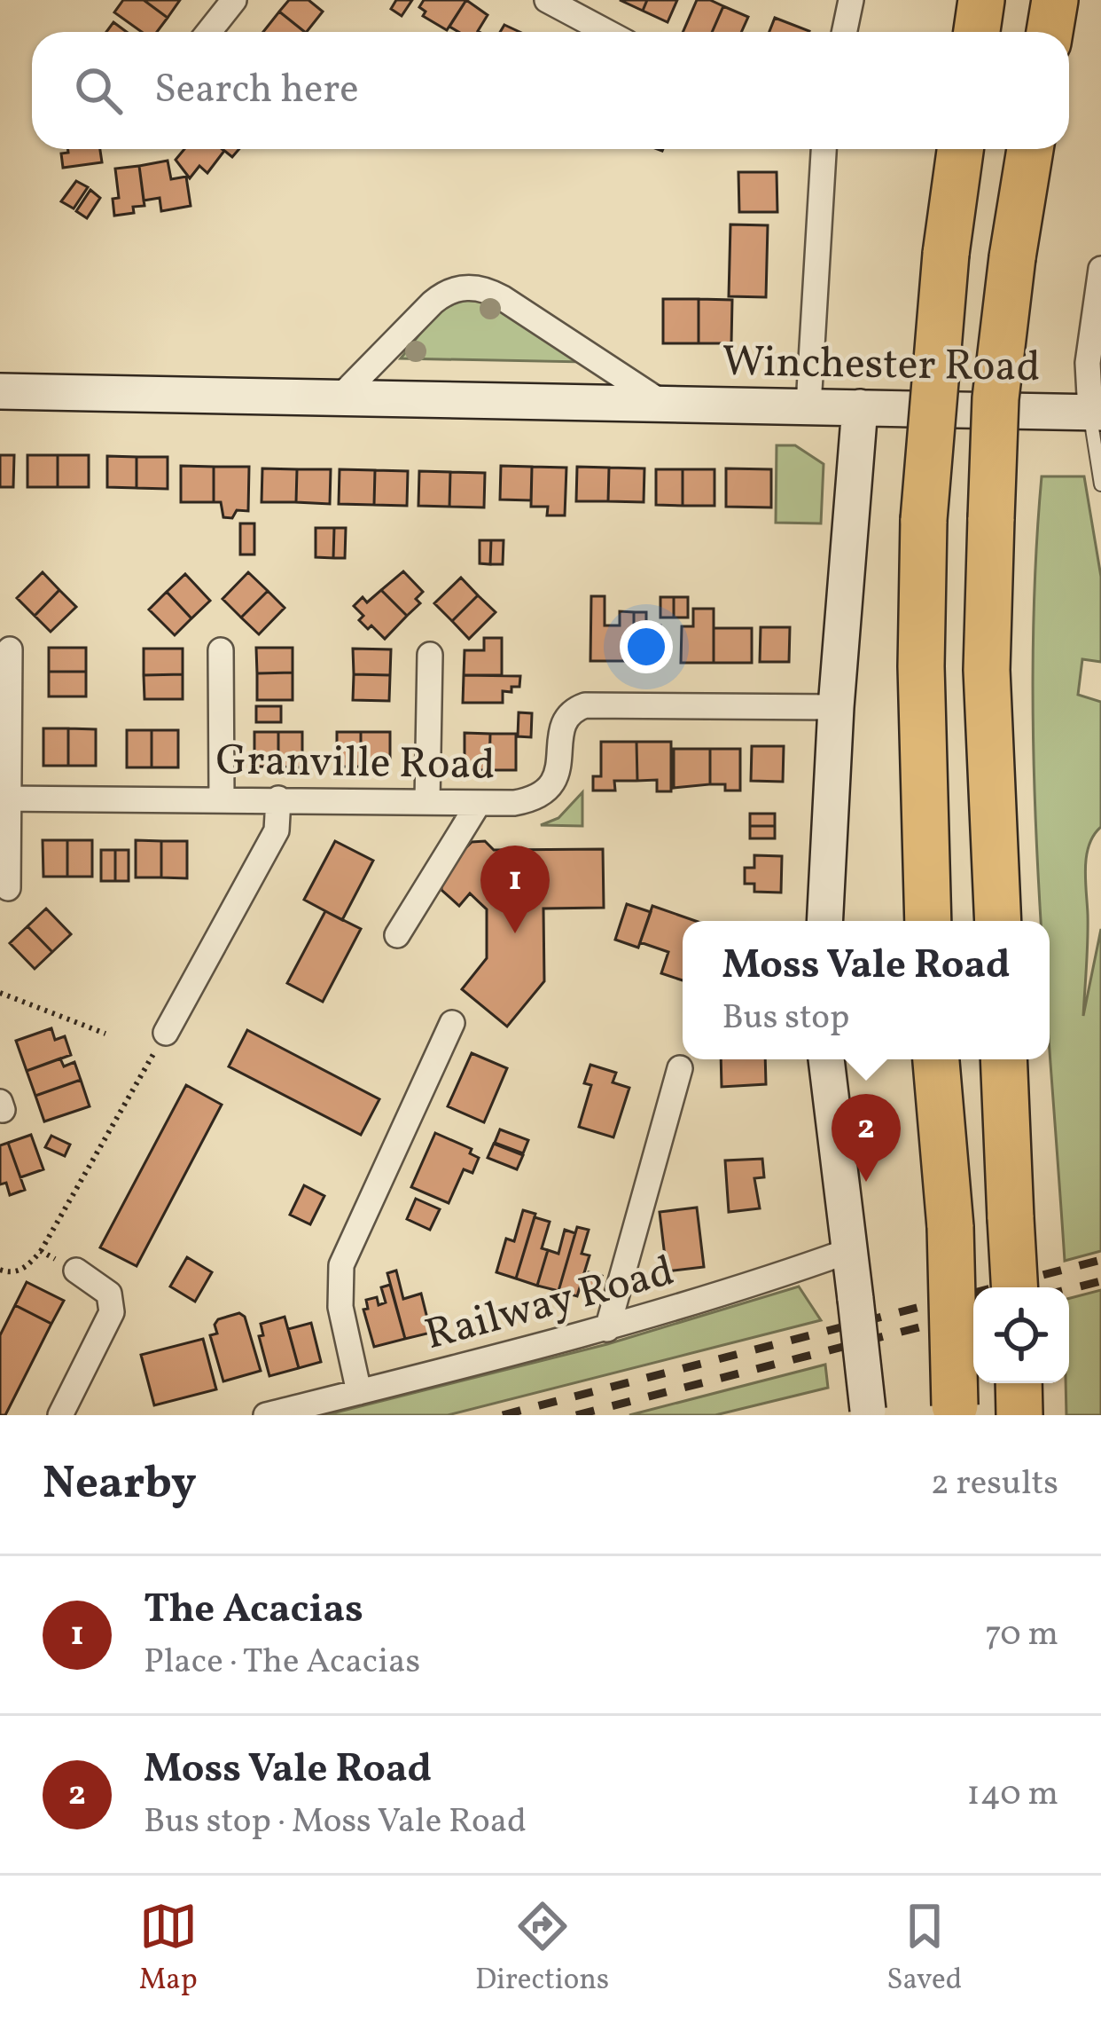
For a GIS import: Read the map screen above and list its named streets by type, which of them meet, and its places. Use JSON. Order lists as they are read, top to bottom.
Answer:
{
  "streets": {
    "street": ["Winchester Road", "Granville Road", "Railway Road"]
  },
  "page": {
    "search": "Search here",
    "pins": ["1", "2"],
    "popup": ["Moss Vale Road", "Bus stop"],
    "heading": ["Nearby", "2 results"],
    "list": [
      {
        "mark": "1",
        "name": "The Acacias",
        "note": "Place · The Acacias",
        "value": "70 m"
      },
      {
        "mark": "2",
        "name": "Moss Vale Road",
        "note": "Bus stop · Moss Vale Road",
        "value": "140 m"
      }
    ],
    "nav": ["Map", "Directions", "Saved"]
  }
}
